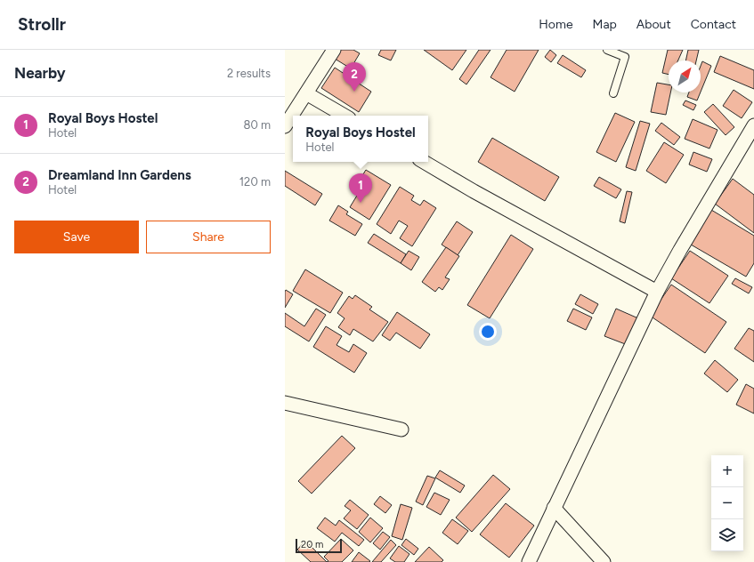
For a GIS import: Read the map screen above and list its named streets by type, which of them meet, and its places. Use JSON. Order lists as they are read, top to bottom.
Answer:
{
  "scale_bar": "20 m",
  "north": "top right",
  "page": {
    "header": "Strollr",
    "nav": [
      "Home",
      "Map",
      "About",
      "Contact"
    ],
    "heading": ["Nearby", "2 results"],
    "pins": ["2", "1"],
    "list": [
      {
        "mark": "1",
        "name": "Royal Boys Hostel",
        "note": "Hotel",
        "value": "80 m"
      },
      {
        "mark": "2",
        "name": "Dreamland Inn Gardens",
        "note": "Hotel",
        "value": "120 m"
      }
    ],
    "popup": ["Royal Boys Hostel", "Hotel"],
    "buttons": ["Save", "Share"],
    "map_buttons": ["+", "−"],
    "scale": "20 m"
  }
}
